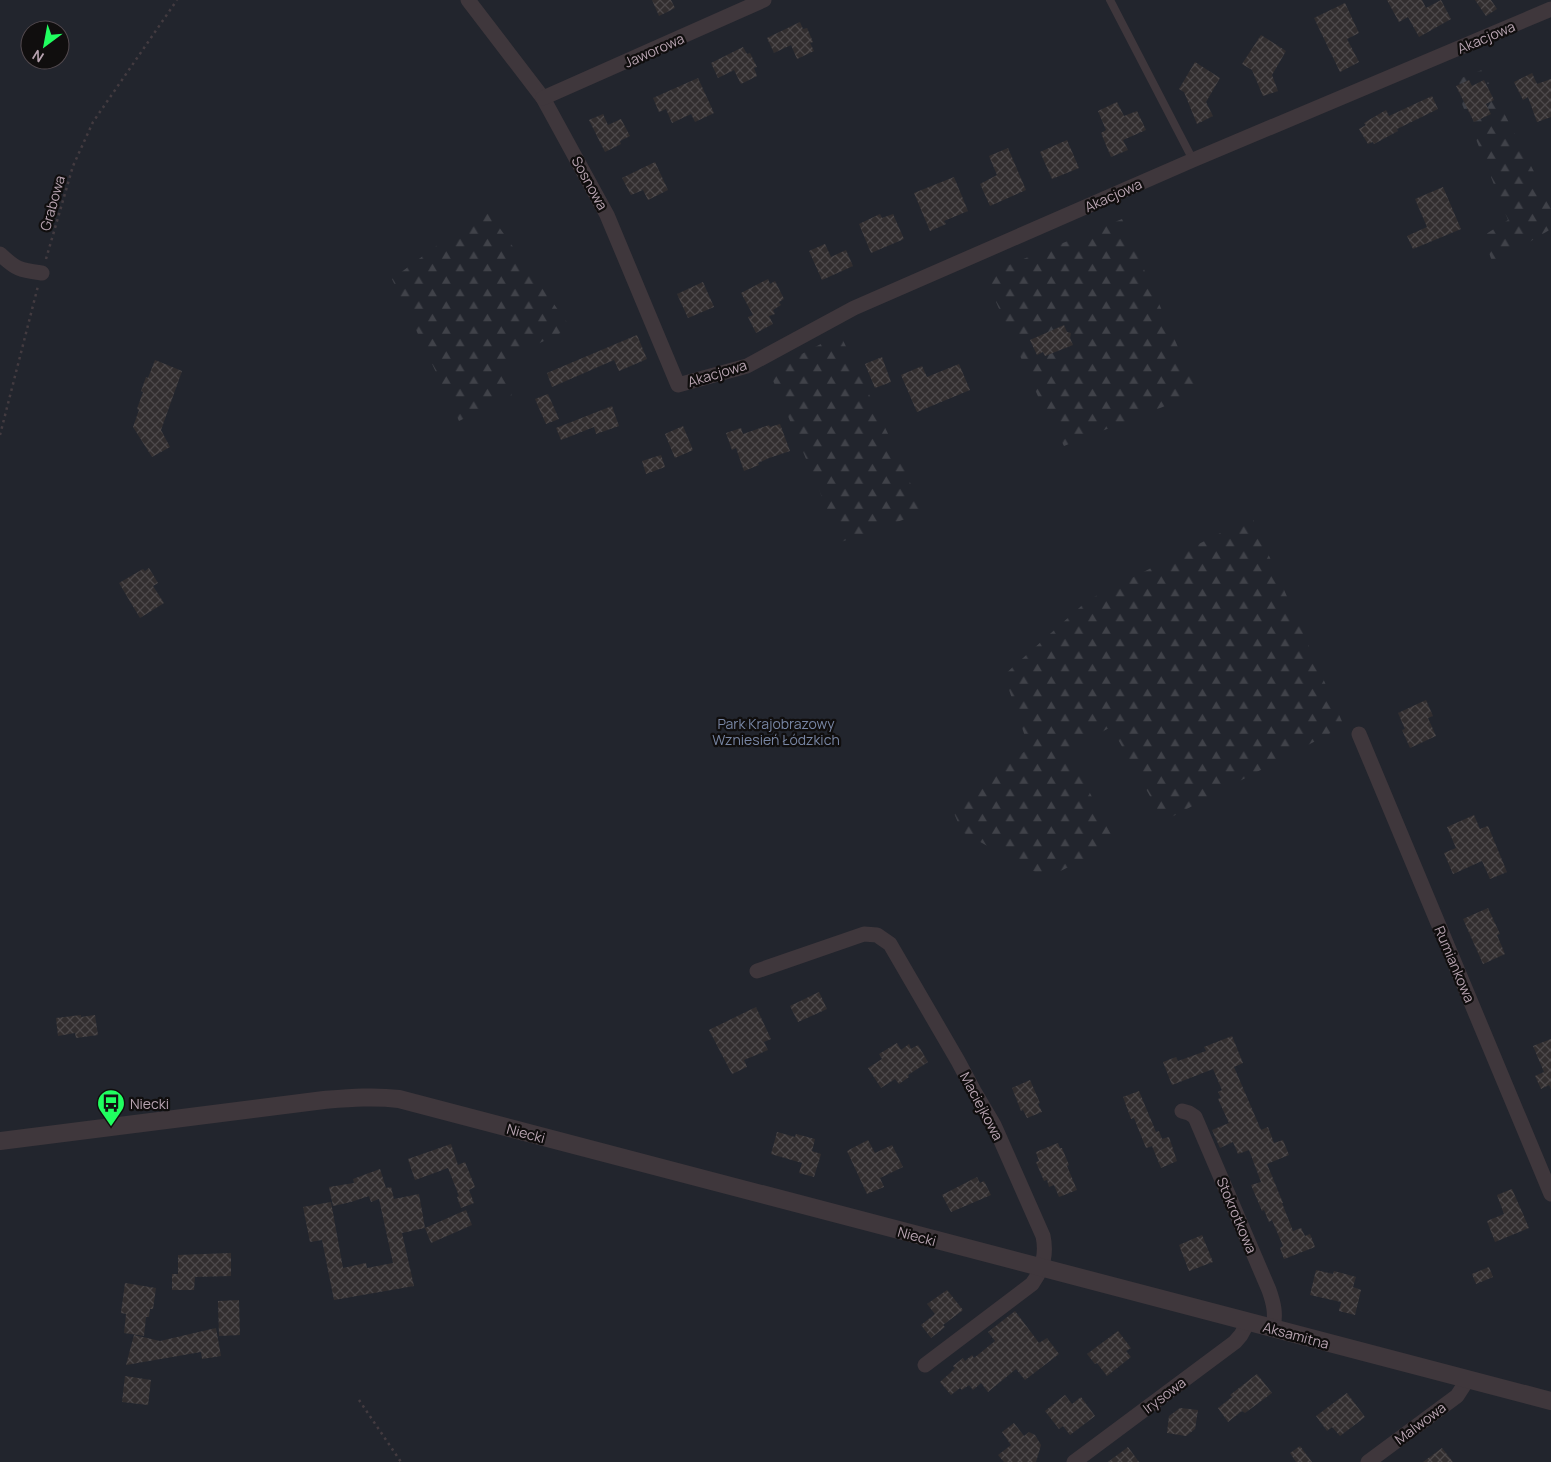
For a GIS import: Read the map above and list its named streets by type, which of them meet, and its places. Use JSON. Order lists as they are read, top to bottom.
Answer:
{
  "streets": {
    "street": [
      "Akacjowa",
      "Jaworowa",
      "Sosnowa",
      "Rumiankowa",
      "Maciejkowa",
      "Niecki",
      "Stokrotkowa",
      "Aksamitna",
      "Irysowa",
      "Malwowa"
    ],
    "path": ["Grabowa"]
  },
  "crossings": [
    ["Akacjowa", "Sosnowa"],
    ["Jaworowa", "Sosnowa"],
    ["Maciejkowa", "Niecki"],
    ["Maciejkowa", "Aksamitna"],
    ["Niecki", "Aksamitna"],
    ["Stokrotkowa", "Aksamitna"],
    ["Aksamitna", "Irysowa"],
    ["Aksamitna", "Malwowa"]
  ],
  "parks": ["Park Krajobrazowy Wzniesień Łódzkich"],
  "places": {
    "bus stop": ["Niecki"]
  },
  "north": "bottom left"
}
